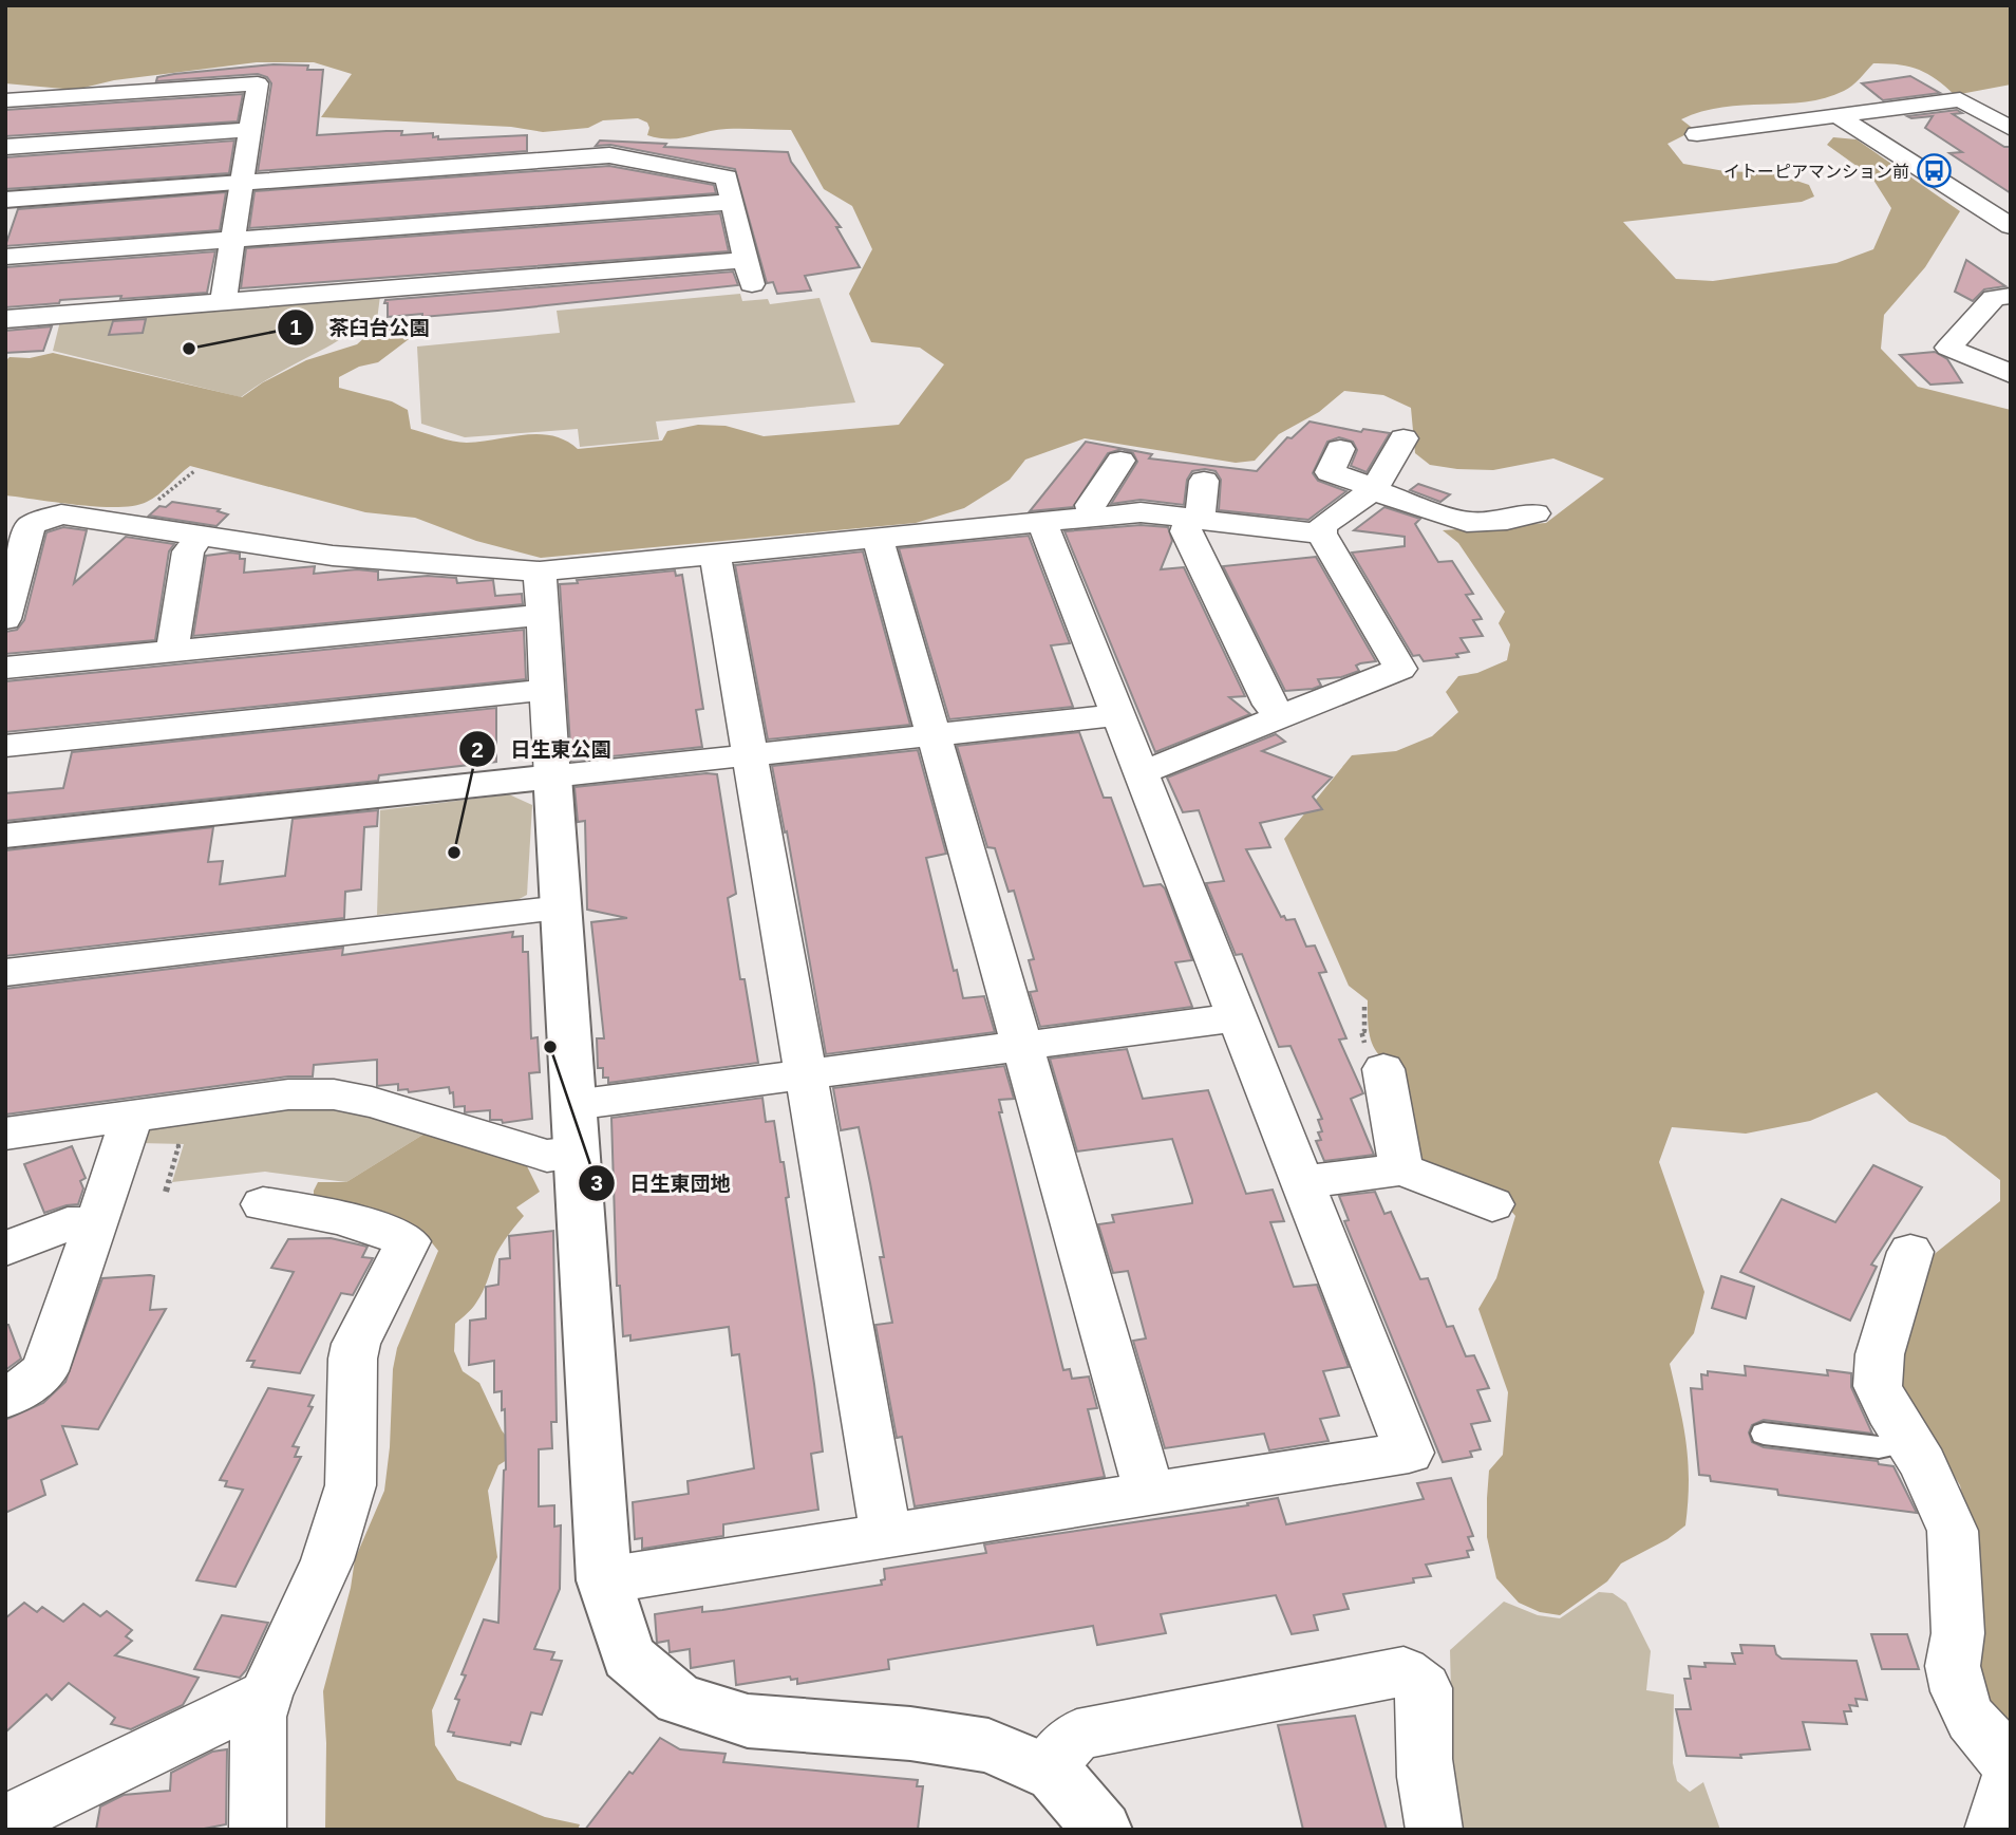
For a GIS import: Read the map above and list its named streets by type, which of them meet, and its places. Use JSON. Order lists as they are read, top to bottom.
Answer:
{
  "places": {
    "bus stop": ["イトーピアマンション前"],
    "other": ["茶臼台公園", "日生東公園", "日生東団地"]
  }
}
